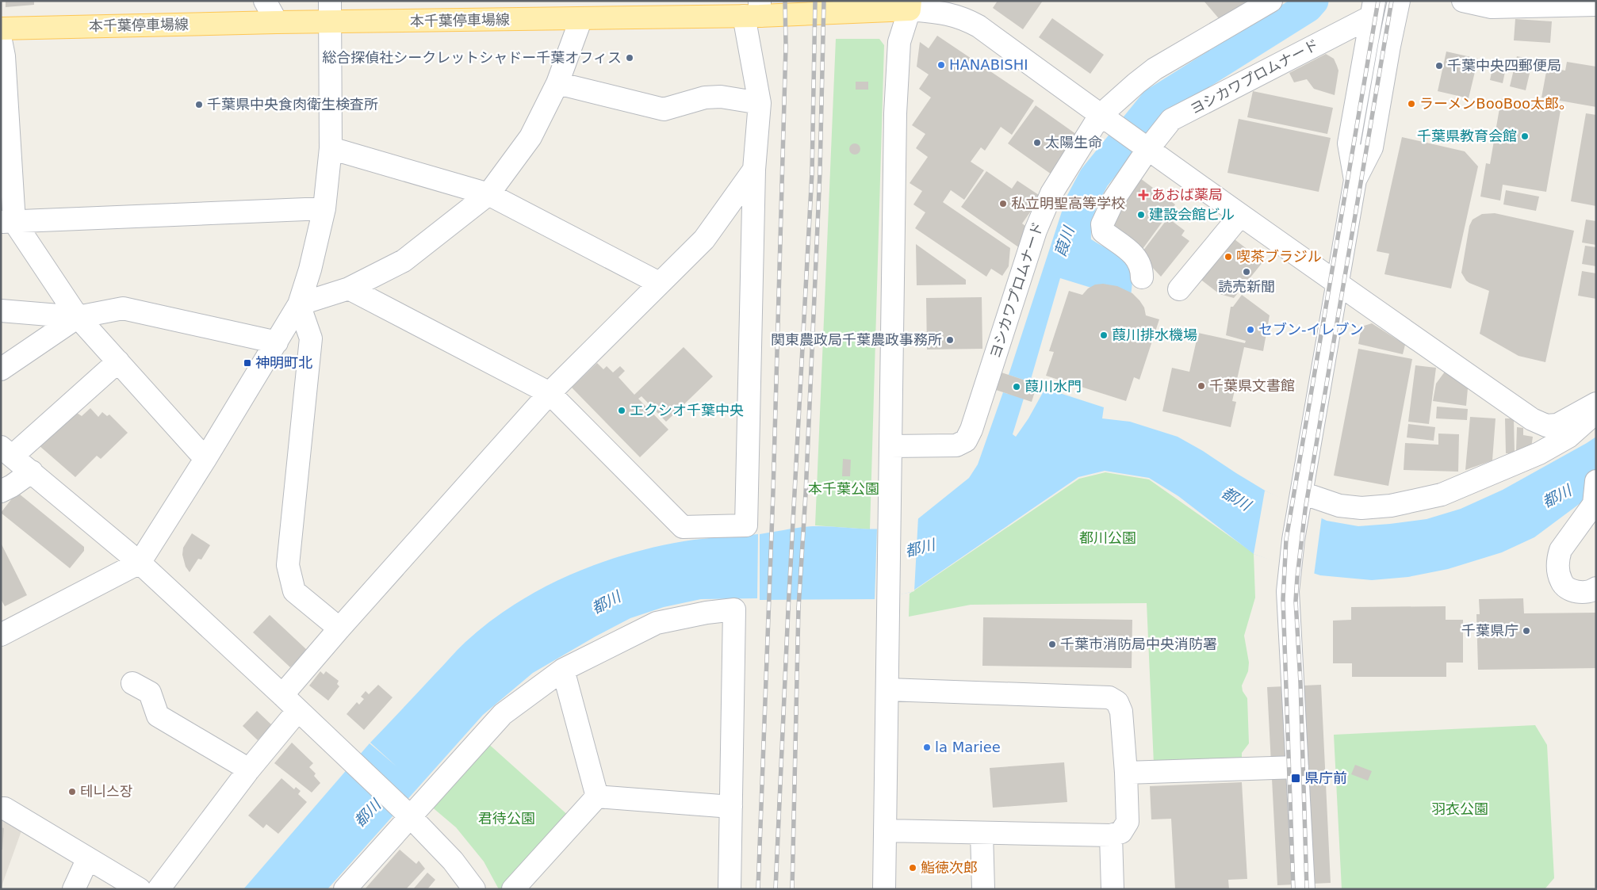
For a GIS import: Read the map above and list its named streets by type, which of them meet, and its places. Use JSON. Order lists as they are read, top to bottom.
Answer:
{
  "streets": {
    "main road": ["本千葉停車場線"],
    "street": ["ヨシカワプロムナード"]
  },
  "water": ["葭川", "都川"],
  "parks": [
    "本千葉公園",
    "都川公園",
    "羽衣公園",
    "君待公園"
  ],
  "places": {
    "other": [
      "総合探偵社シークレットシャドー千葉オフィス",
      "HANABISHI",
      "千葉中央四郵便局",
      "ラーメンBooBoo太郎。",
      "千葉県中央食肉衛生検査所",
      "千葉県教育会館",
      "太陽生命",
      "私立明聖高等学校",
      "建設会館ビル",
      "喫茶ブラジル",
      "読売新聞",
      "セブン-イレブン",
      "葭川排水機場",
      "関東農政局千葉農政事務所",
      "千葉県文書館",
      "葭川水門",
      "エクシオ千葉中央",
      "千葉県庁",
      "千葉市消防局中央消防署",
      "la Mariee",
      "테니스장",
      "鮨徳次郎"
    ],
    "health": ["あおば薬局"],
    "transit": ["神明町北", "県庁前"]
  }
}
